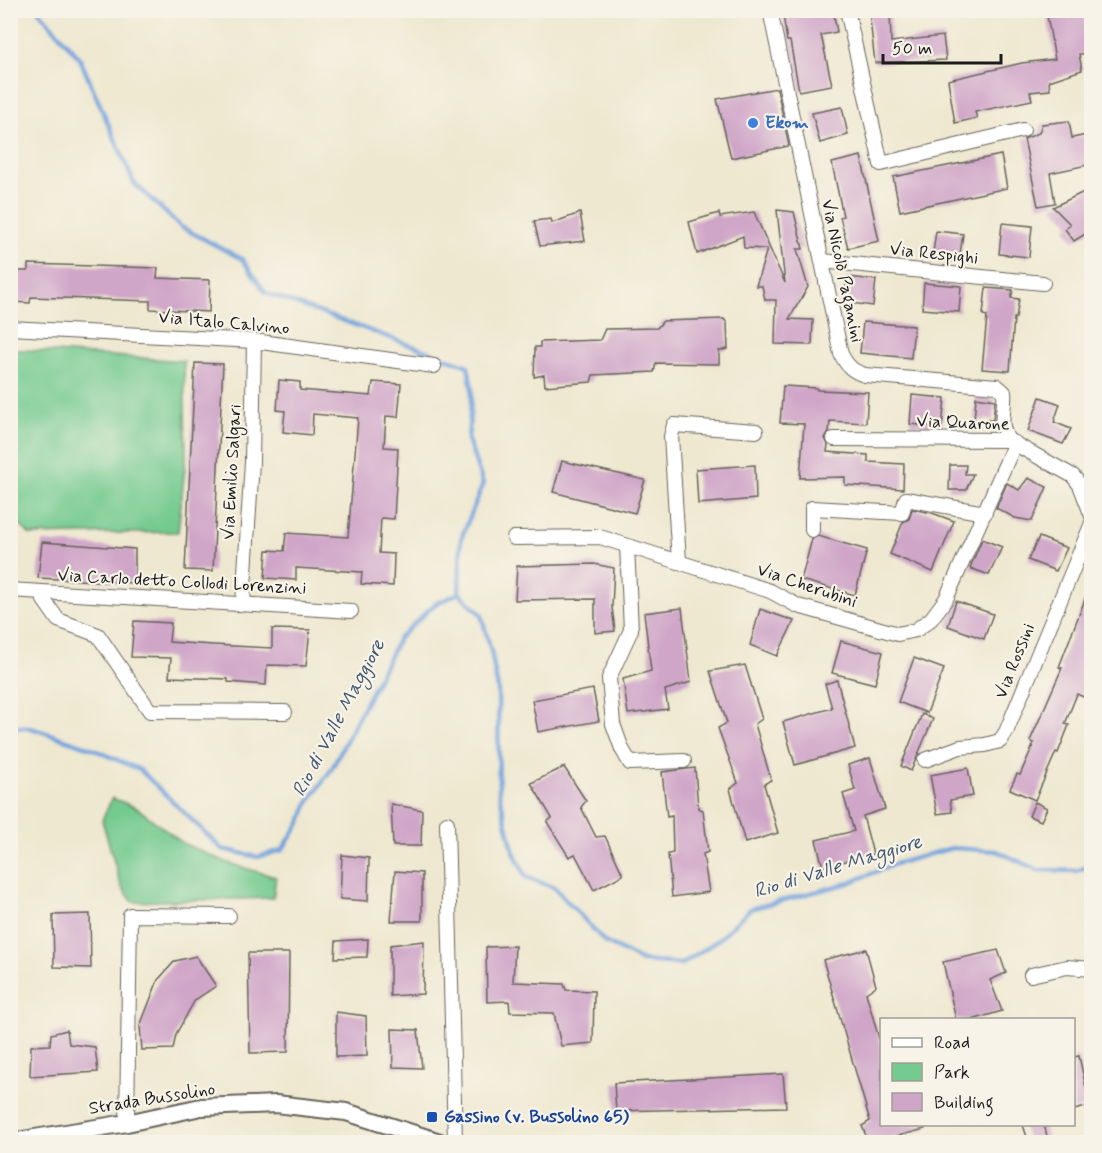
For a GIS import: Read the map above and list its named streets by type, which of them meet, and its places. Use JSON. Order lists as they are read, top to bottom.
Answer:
{
  "streets": {
    "street": [
      "Via Respighi",
      "Via Nicolò Paganini",
      "Via Italo Calvino",
      "Via Quarone",
      "Via Emilio Salgari",
      "Via Carlo detto Collodi Lorenzini",
      "Via Cherubini",
      "Via Rossini",
      "Strada Bussolino"
    ]
  },
  "crossings": [
    ["Via Respighi", "Via Nicolò Paganini"],
    ["Via Nicolò Paganini", "Via Quarone"],
    ["Via Nicolò Paganini", "Via Cherubini"],
    ["Via Italo Calvino", "Via Emilio Salgari"],
    ["Via Quarone", "Via Cherubini"],
    ["Via Emilio Salgari", "Via Carlo detto Collodi Lorenzini"]
  ],
  "water": ["Rio di Valle Maggiore"],
  "places": {
    "other": ["Ekom"],
    "transit": ["Gassino (v. Bussolino 65)"]
  },
  "legend": ["Road", "Park", "Building"],
  "scale_bar": "50 m"
}
